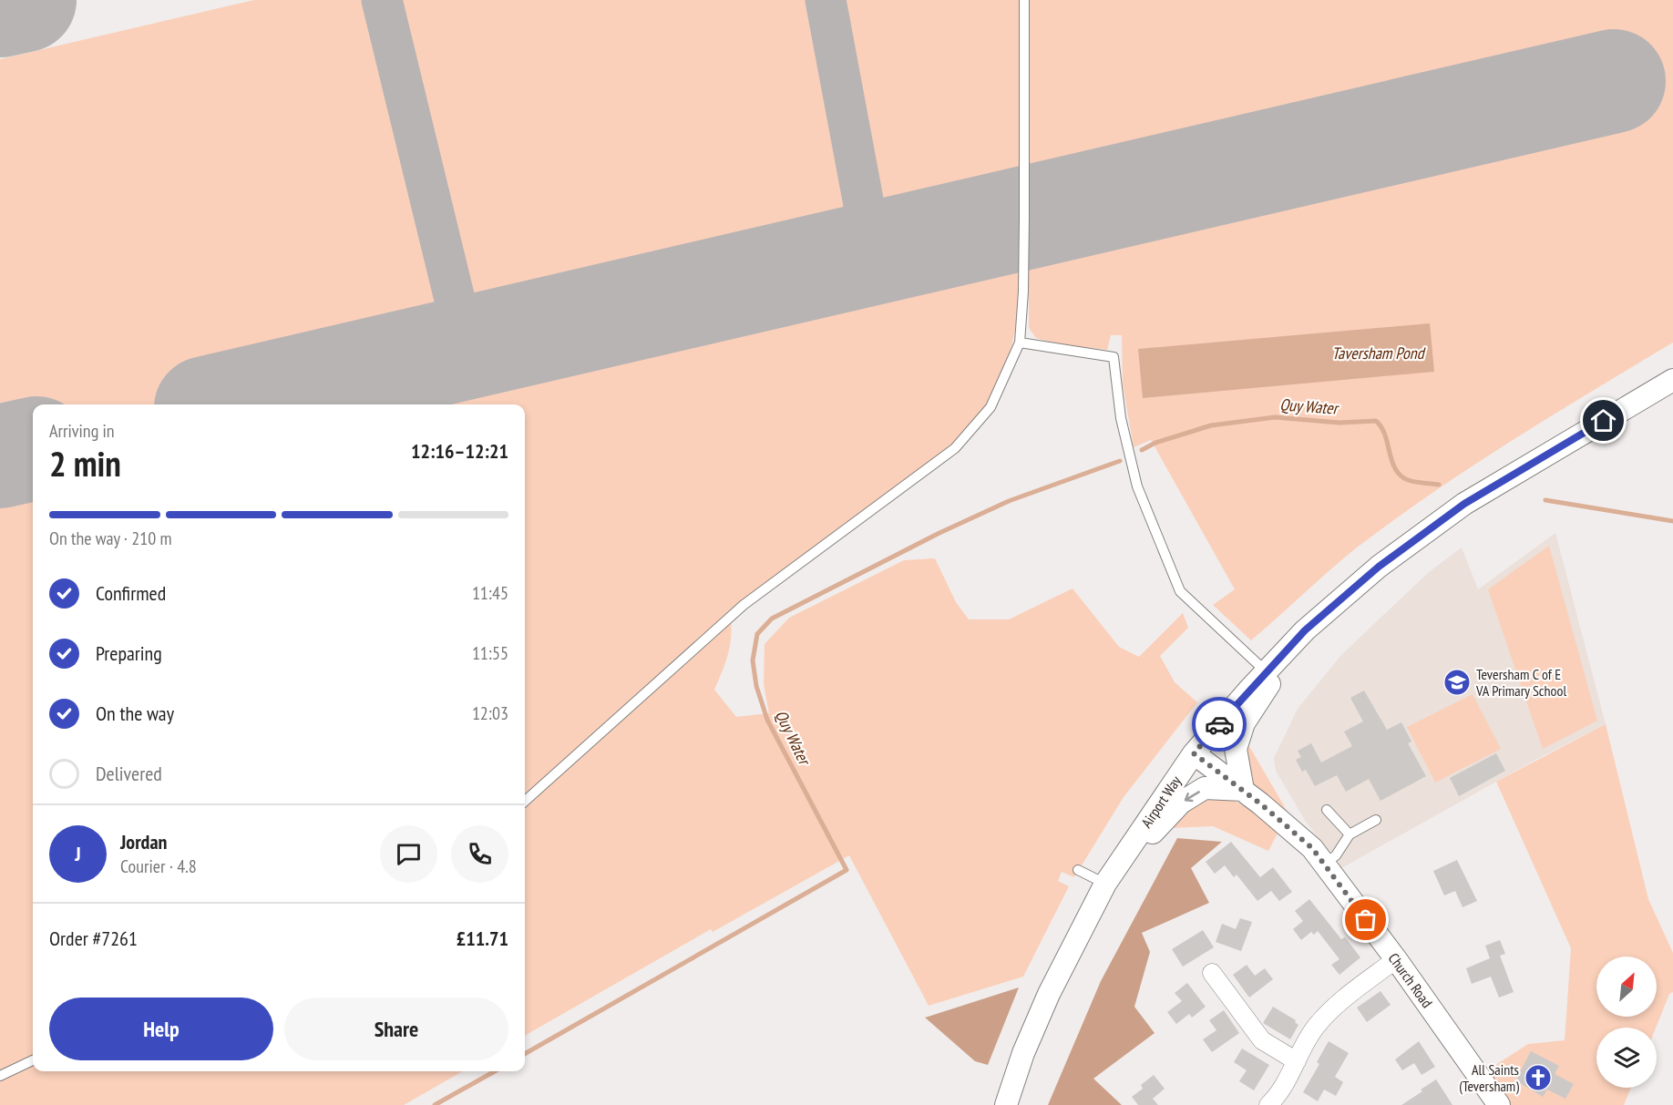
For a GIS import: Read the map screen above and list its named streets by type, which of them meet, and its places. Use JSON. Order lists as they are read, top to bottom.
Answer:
{
  "streets": {
    "street": ["Airport Way", "Church Road"]
  },
  "crossings": [
    ["Airport Way", "Church Road"]
  ],
  "water": ["Taversham Pond", "Quy Water"],
  "places": {
    "school or university": ["Teversham C of E VA Primary School"],
    "church": ["All Saints (Teversham)"]
  },
  "north": "top right",
  "page": {
    "heading": ["2 min", "Arriving in", "12:16–12:21"],
    "panel": [
      "Jordan",
      "Courier · 4.8",
      "Order #7261",
      "£11.71"
    ],
    "bar": "On the way · 210 m",
    "list": [
      ["Confirmed", "11:45"],
      ["Preparing", "11:55"],
      ["On the way", "12:03"],
      "Delivered"
    ],
    "round": "J",
    "buttons": ["Help", "Share"]
  }
}
